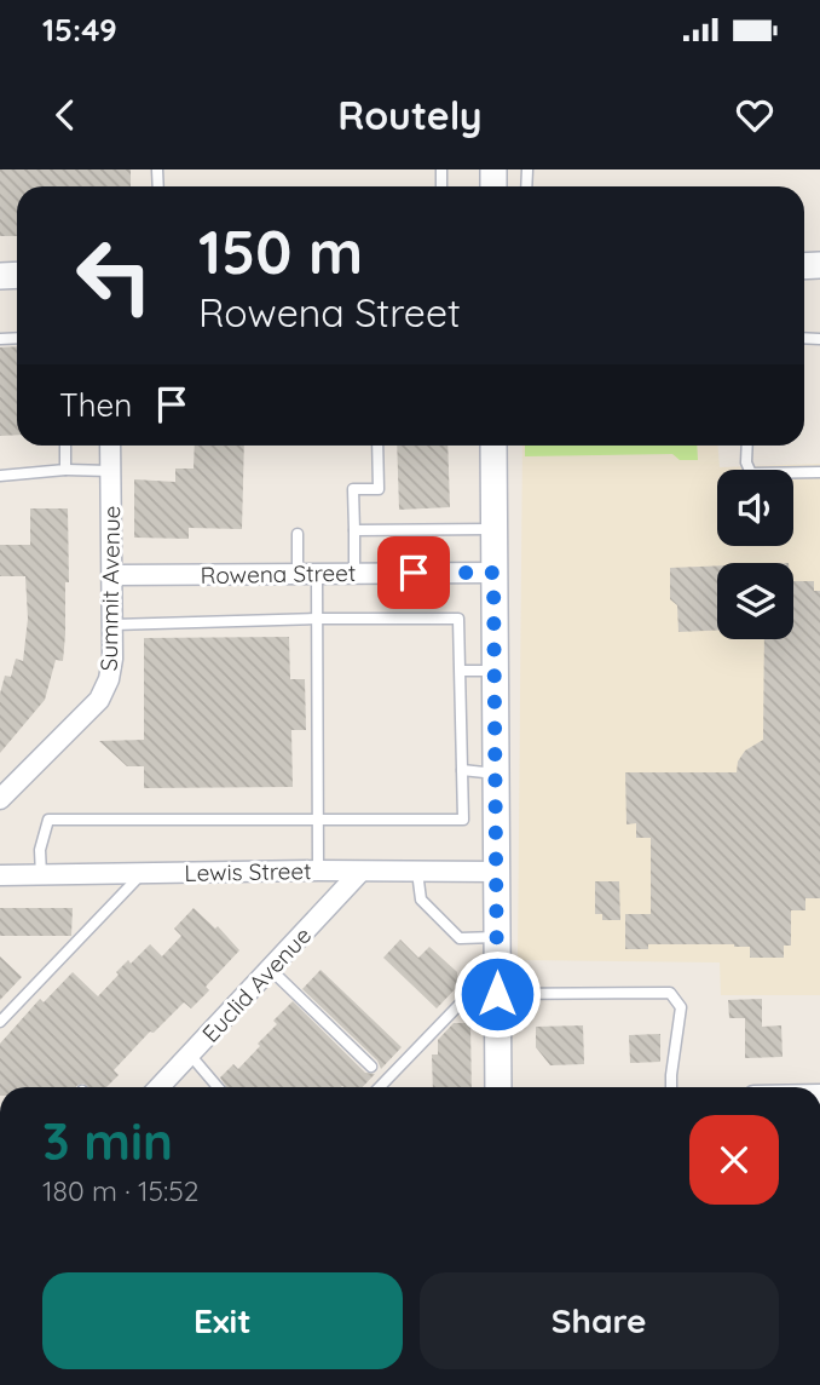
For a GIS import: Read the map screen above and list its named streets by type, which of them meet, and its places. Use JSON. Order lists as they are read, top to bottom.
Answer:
{
  "streets": {
    "street": [
      "Rowena Street",
      "Summit Avenue",
      "Lewis Street",
      "Euclid Avenue"
    ]
  },
  "crossings": [
    ["Rowena Street", "Summit Avenue"],
    ["Lewis Street", "Euclid Avenue"]
  ],
  "page": {
    "status": "15:49",
    "header": "Routely",
    "turn": ["150 m", "Rowena Street"],
    "then": "Then",
    "heading": ["3 min", "180 m · 15:52"],
    "buttons": ["Exit", "Share"]
  }
}
